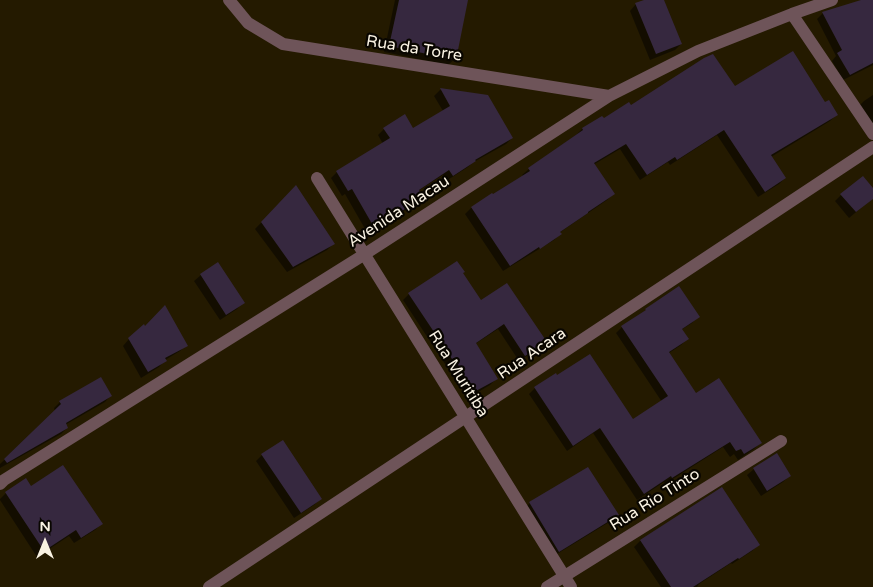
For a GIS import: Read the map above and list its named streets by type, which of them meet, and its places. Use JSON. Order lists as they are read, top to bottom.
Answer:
{
  "streets": {
    "street": [
      "Rua da Torre",
      "Avenida Macau",
      "Rua Acara",
      "Rua Muritiba",
      "Rua Rio Tinto"
    ]
  },
  "crossings": [
    ["Rua da Torre", "Avenida Macau"],
    ["Avenida Macau", "Rua Muritiba"],
    ["Rua Acara", "Rua Muritiba"],
    ["Rua Muritiba", "Rua Rio Tinto"]
  ],
  "north": "top"
}
